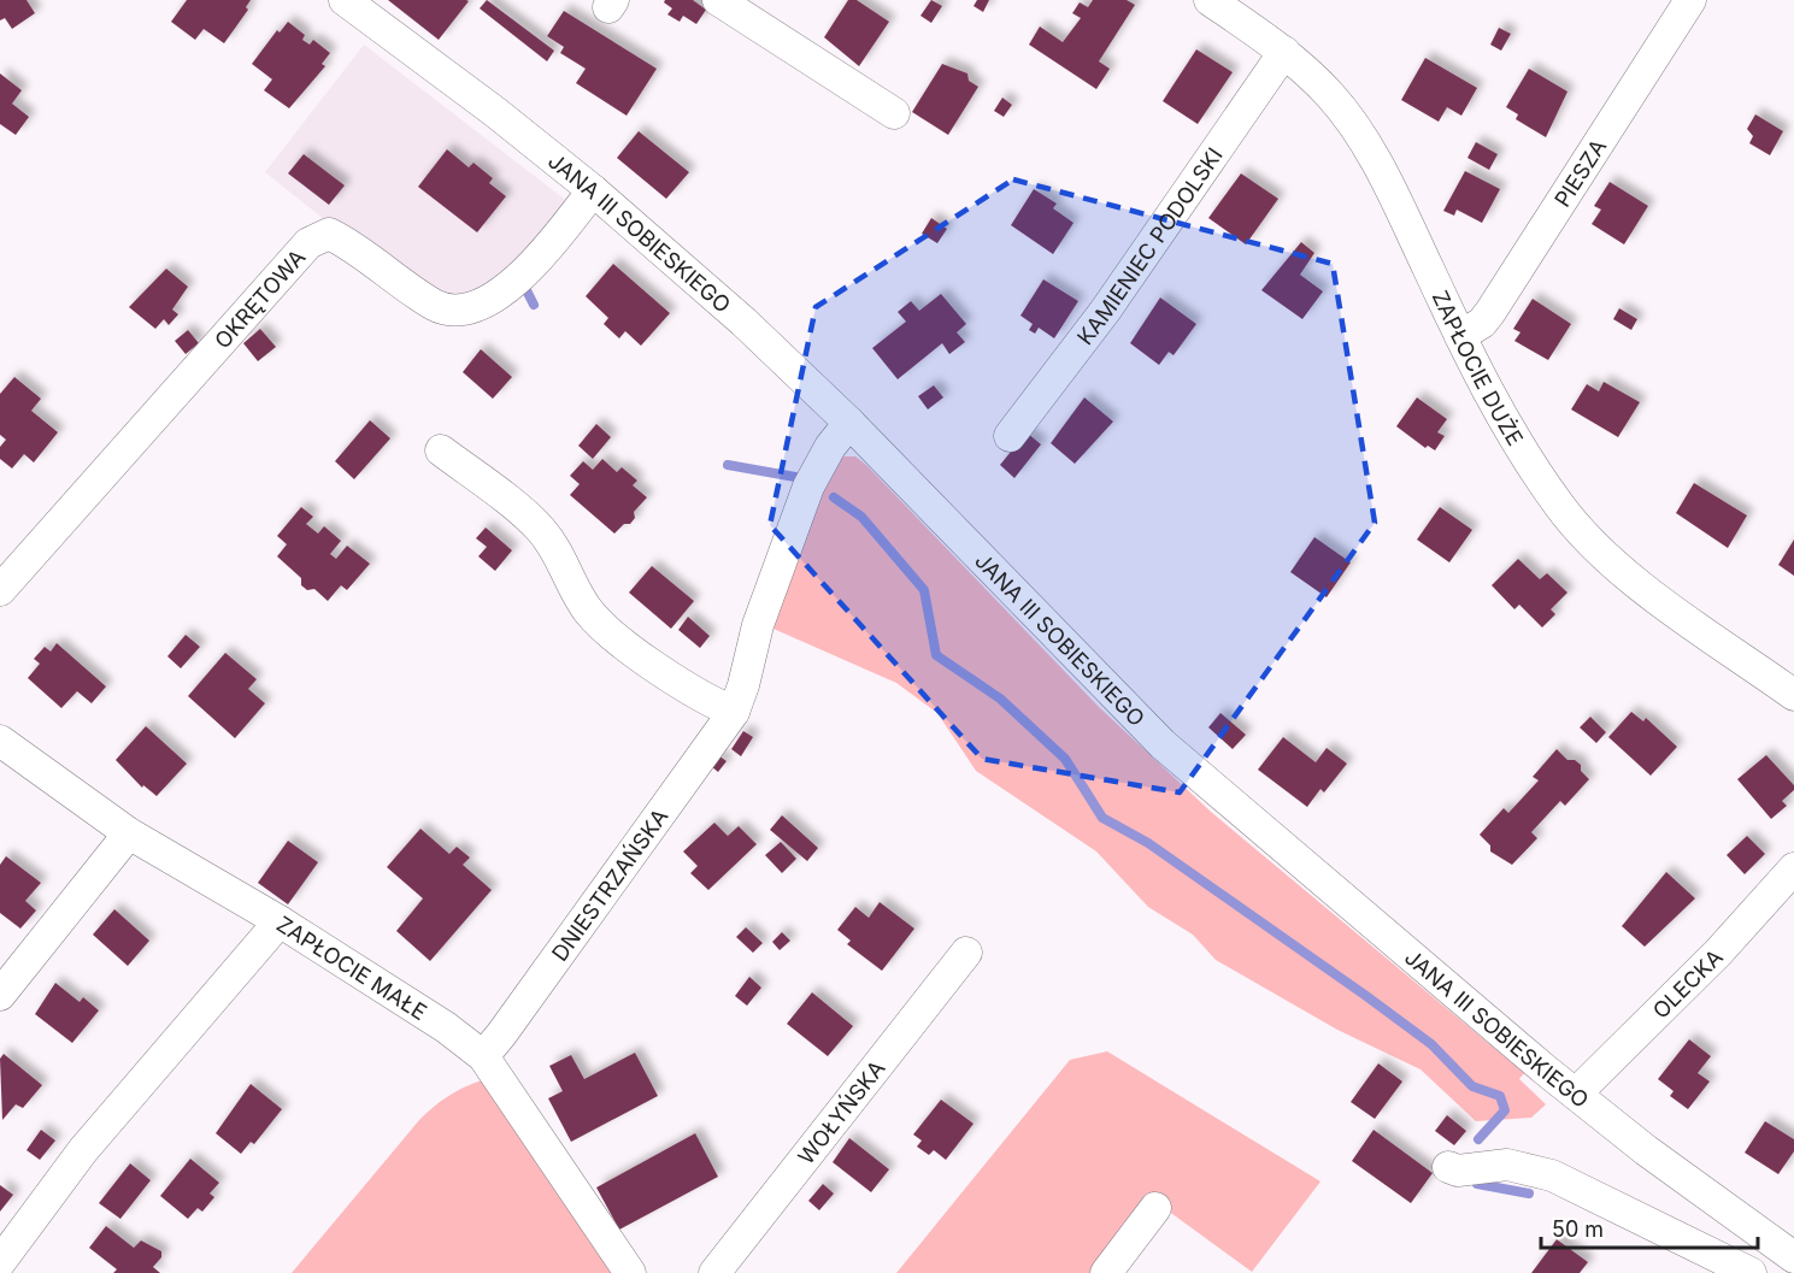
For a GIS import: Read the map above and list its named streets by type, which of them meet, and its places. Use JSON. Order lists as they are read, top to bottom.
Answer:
{
  "streets": {
    "street": [
      "PIESZA",
      "JANA III SOBIESKIEGO",
      "KAMIENIEC PODOLSKI",
      "OKRĘTOWA",
      "ZAPŁOCIE DUŻE",
      "DNIESTRZAŃSKA",
      "ZAPŁOCIE MAŁE",
      "OLECKA",
      "WOŁYŃSKA"
    ]
  },
  "crossings": [
    ["PIESZA", "ZAPŁOCIE DUŻE"],
    ["JANA III SOBIESKIEGO", "OKRĘTOWA"],
    ["JANA III SOBIESKIEGO", "DNIESTRZAŃSKA"],
    ["JANA III SOBIESKIEGO", "OLECKA"],
    ["KAMIENIEC PODOLSKI", "ZAPŁOCIE DUŻE"],
    ["DNIESTRZAŃSKA", "ZAPŁOCIE MAŁE"]
  ],
  "scale_bar": "50 m"
}
